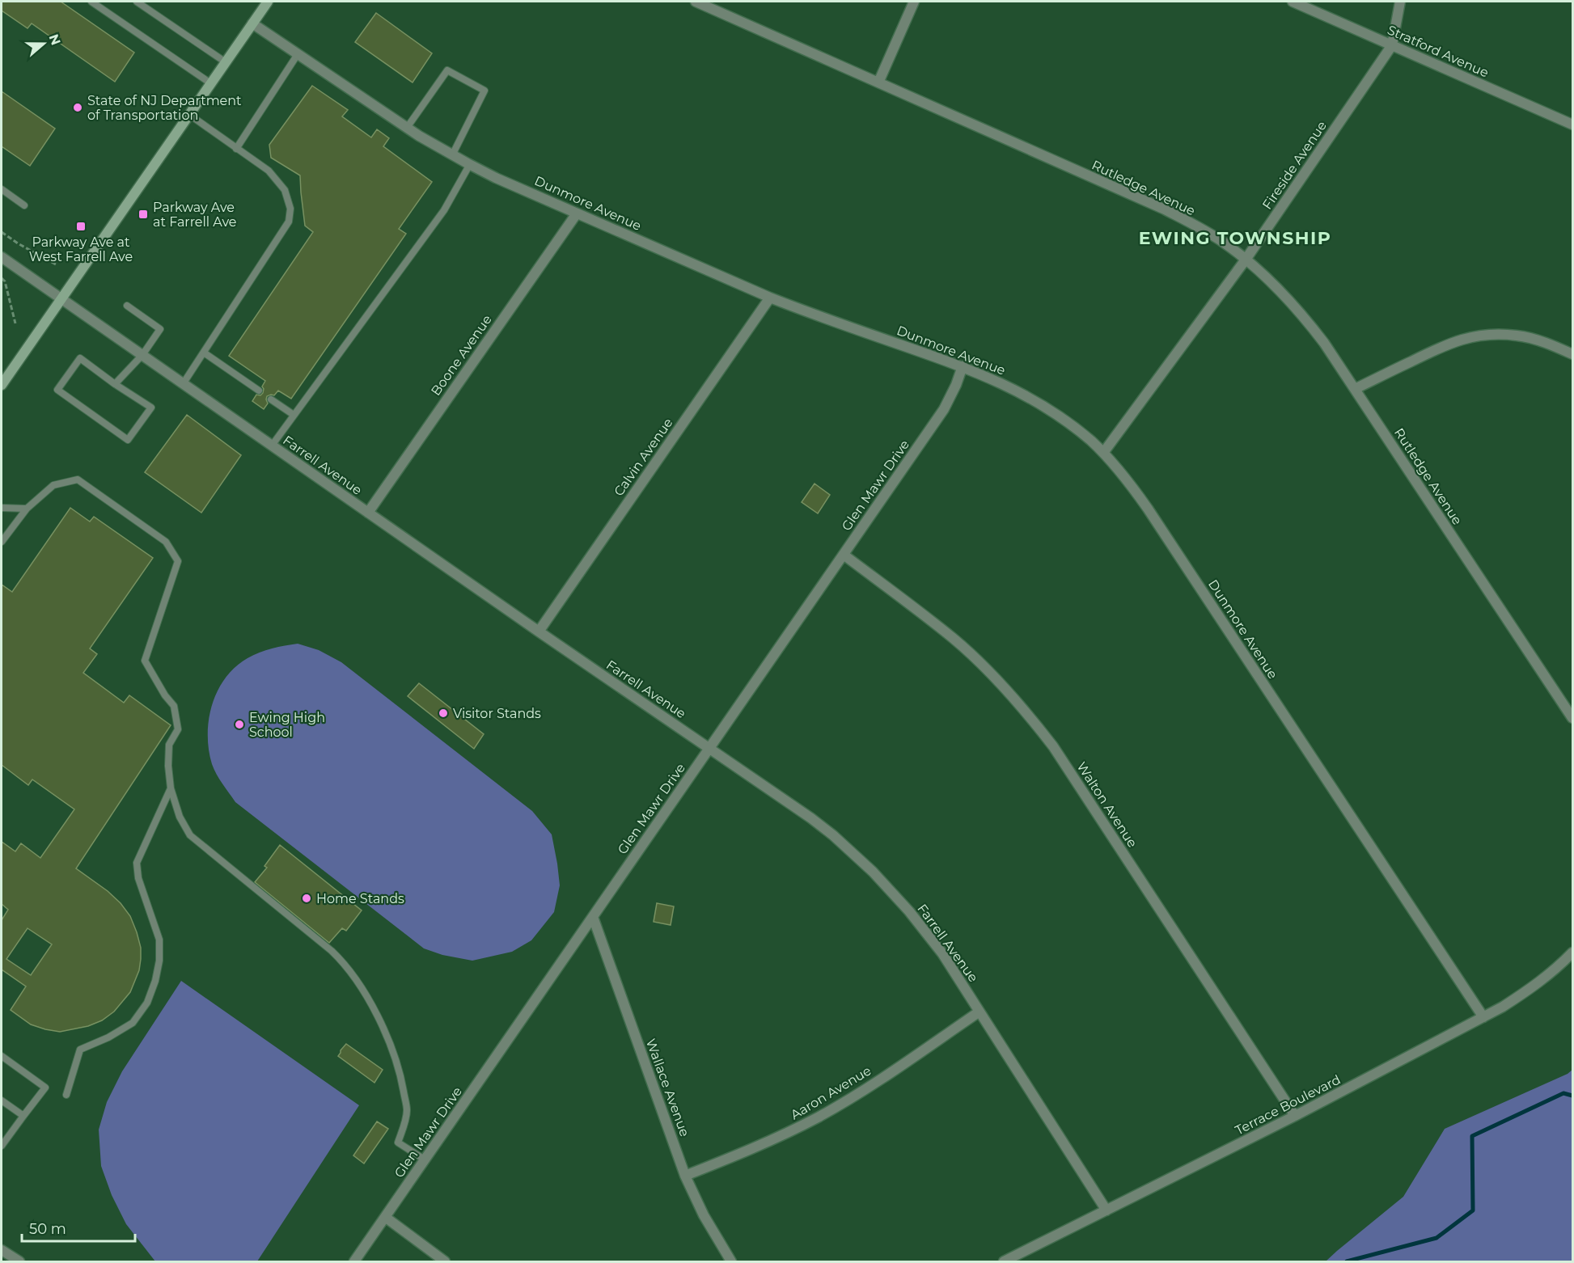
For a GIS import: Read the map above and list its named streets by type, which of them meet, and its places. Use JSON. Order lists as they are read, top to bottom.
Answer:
{
  "streets": {
    "street": [
      "Stratford Avenue",
      "Fireside Avenue",
      "Rutledge Avenue",
      "Dunmore Avenue",
      "Boone Avenue",
      "Calvin Avenue",
      "Farrell Avenue",
      "Glen Mawr Drive",
      "Walton Avenue",
      "Wallace Avenue",
      "Aaron Avenue",
      "Terrace Boulevard"
    ]
  },
  "crossings": [
    ["Stratford Avenue", "Fireside Avenue"],
    ["Fireside Avenue", "Rutledge Avenue"],
    ["Fireside Avenue", "Dunmore Avenue"],
    ["Dunmore Avenue", "Boone Avenue"],
    ["Dunmore Avenue", "Calvin Avenue"],
    ["Dunmore Avenue", "Glen Mawr Drive"],
    ["Dunmore Avenue", "Terrace Boulevard"],
    ["Boone Avenue", "Farrell Avenue"],
    ["Calvin Avenue", "Farrell Avenue"],
    ["Farrell Avenue", "Glen Mawr Drive"],
    ["Farrell Avenue", "Aaron Avenue"],
    ["Farrell Avenue", "Terrace Boulevard"],
    ["Glen Mawr Drive", "Walton Avenue"],
    ["Glen Mawr Drive", "Wallace Avenue"],
    ["Walton Avenue", "Terrace Boulevard"],
    ["Wallace Avenue", "Aaron Avenue"]
  ],
  "districts": ["EWING TOWNSHIP"],
  "places": {
    "other": [
      "State of NJ Department of Transportation",
      "Visitor Stands",
      "Ewing High School",
      "Home Stands"
    ],
    "transit": ["Parkway Ave at Farrell Ave", "Parkway Ave at West Farrell Ave"]
  },
  "scale_bar": "50 m",
  "north": "right"
}
